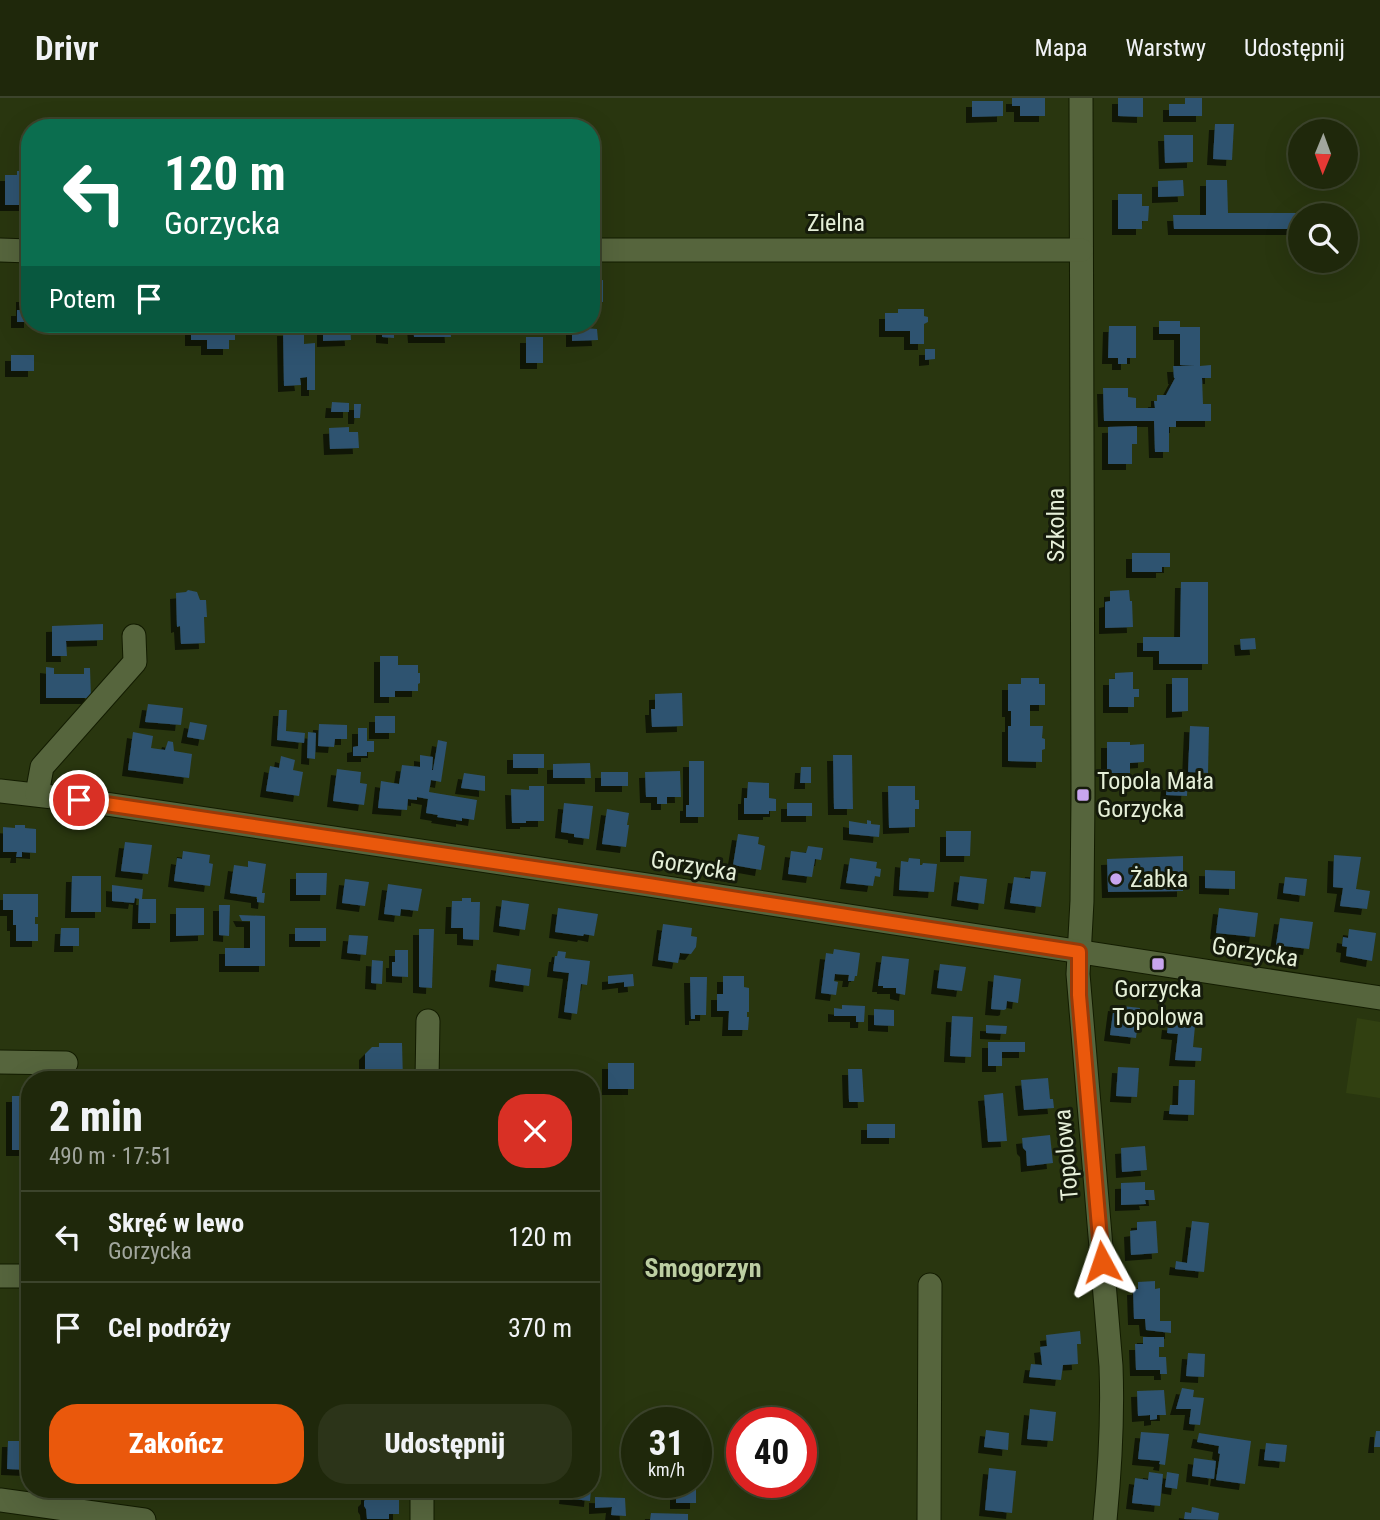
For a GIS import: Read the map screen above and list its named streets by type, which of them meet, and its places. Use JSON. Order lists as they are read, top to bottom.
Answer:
{
  "streets": {
    "street": [
      "Zielna",
      "Szkolna",
      "Gorzycka",
      "Topolowa"
    ]
  },
  "crossings": [
    ["Zielna", "Szkolna"],
    ["Szkolna", "Gorzycka"],
    ["Szkolna", "Topolowa"],
    ["Gorzycka", "Topolowa"]
  ],
  "districts": ["Smogorzyn"],
  "places": {
    "transit": ["Topola Mała Gorzycka", "Gorzycka Topolowa"],
    "other": ["Żabka"]
  },
  "north": "bottom",
  "page": {
    "header": "Drivr",
    "nav": ["Mapa", "Warstwy", "Udostępnij"],
    "turn": ["120 m", "Gorzycka"],
    "then": "Potem",
    "heading": ["2 min", "490 m · 17:51"],
    "list": [
      {
        "name": "Skręć w lewo",
        "note": "Gorzycka",
        "value": "120 m"
      },
      {
        "name": "Cel podróży",
        "value": "370 m"
      }
    ],
    "buttons": ["Zakończ", "Udostępnij"],
    "speed": "31 km/h",
    "limit": "40"
  }
}
